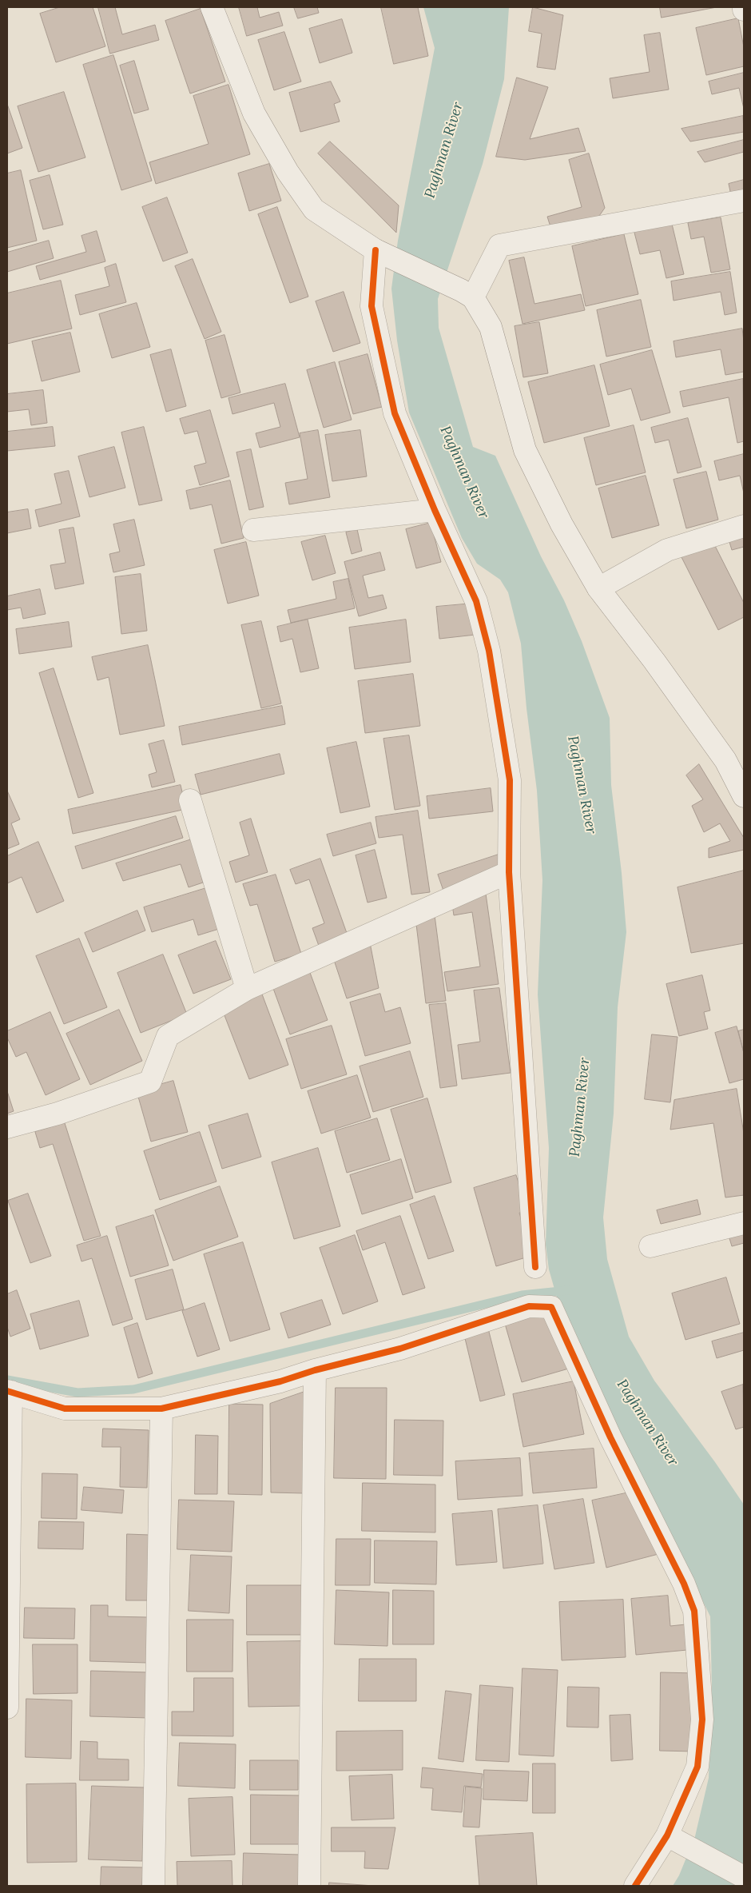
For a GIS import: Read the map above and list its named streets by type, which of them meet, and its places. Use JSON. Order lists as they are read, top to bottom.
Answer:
{
  "water": ["Paghman River"]
}
